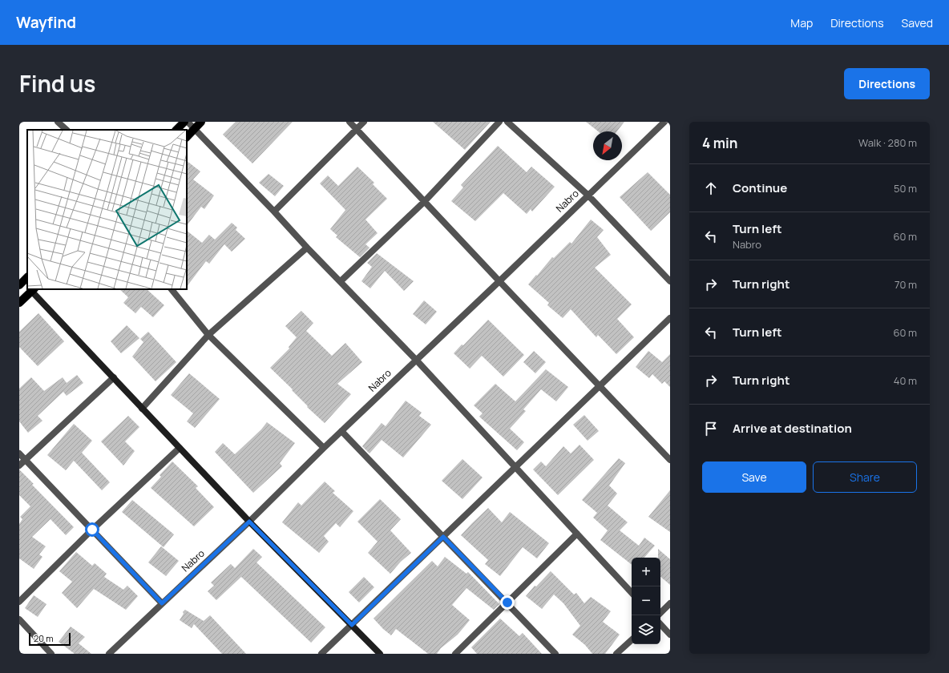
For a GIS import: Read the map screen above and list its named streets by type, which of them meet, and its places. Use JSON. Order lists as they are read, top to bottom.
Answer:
{
  "streets": {
    "street": ["Nabro"]
  },
  "scale_bar": "20 m",
  "north": "bottom left",
  "page": {
    "header": "Wayfind",
    "nav": ["Map", "Directions", "Saved"],
    "title": "Find us",
    "buttons": [
      "Directions",
      ["Save", "Share"]
    ],
    "heading": ["4 min", "Walk · 280 m"],
    "list": [
      ["Continue", "50 m"],
      ["Turn left", "Nabro", "60 m"],
      ["Turn right", "70 m"],
      ["Turn left", "60 m"],
      ["Turn right", "40 m"],
      "Arrive at destination"
    ],
    "map_buttons": ["+", "−"],
    "scale": "20 m"
  }
}
